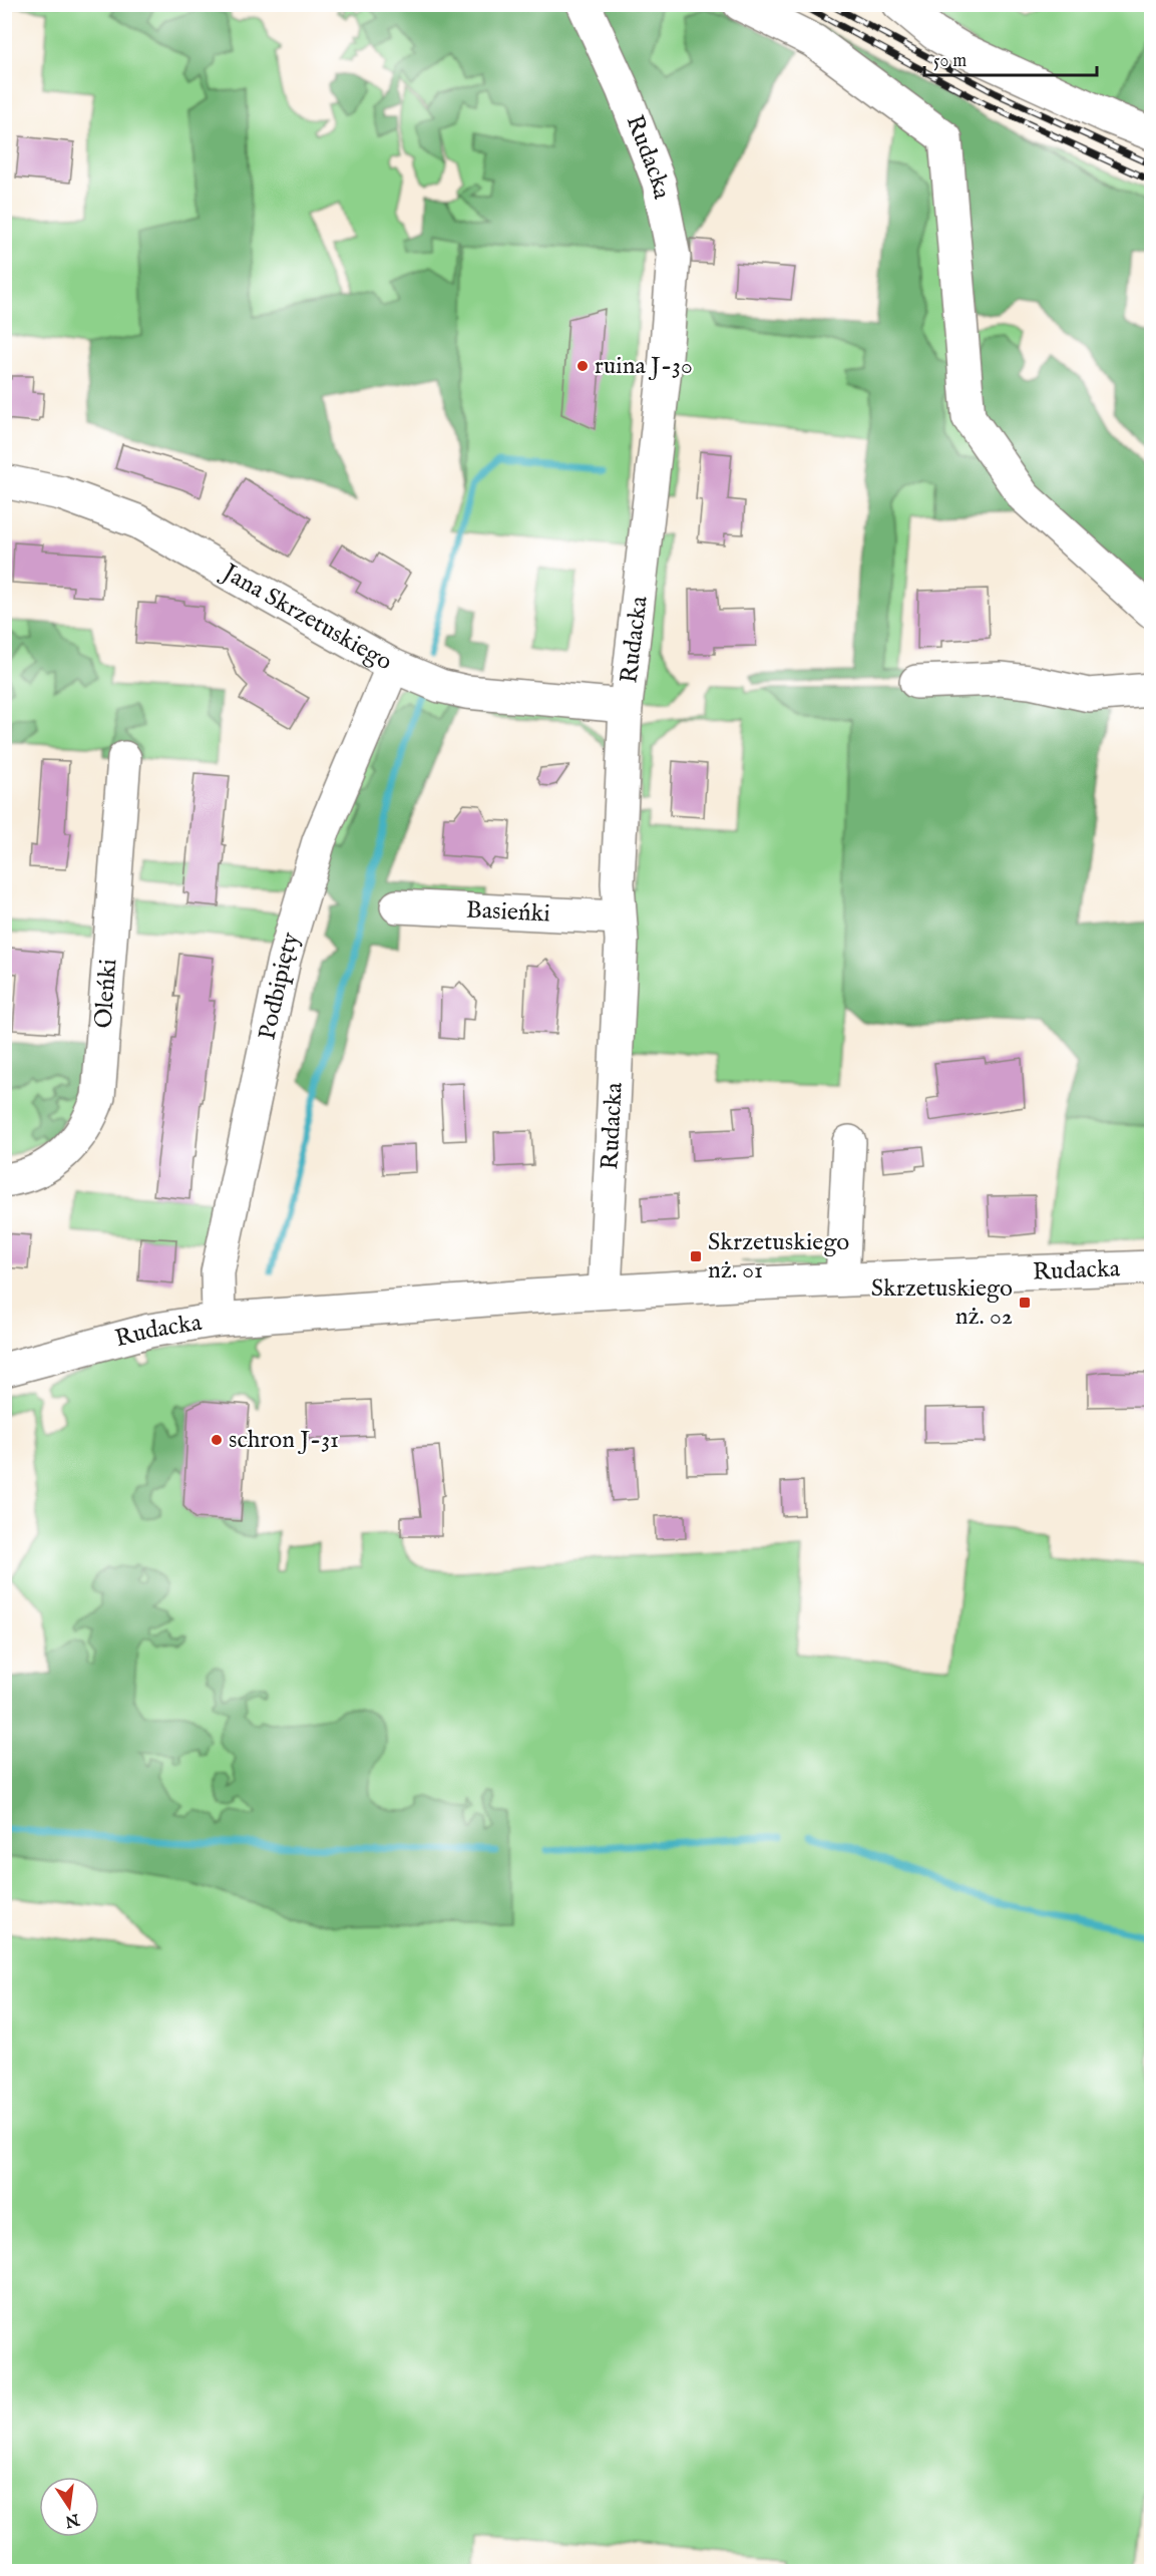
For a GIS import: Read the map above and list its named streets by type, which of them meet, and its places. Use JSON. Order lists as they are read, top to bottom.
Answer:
{
  "streets": {
    "street": [
      "Rudacka",
      "Jana Skrzetuskiego",
      "Basieńki",
      "Podbipięty",
      "Oleńki"
    ]
  },
  "crossings": [
    ["Rudacka", "Jana Skrzetuskiego"],
    ["Rudacka", "Basieńki"],
    ["Rudacka", "Podbipięty"],
    ["Jana Skrzetuskiego", "Podbipięty"]
  ],
  "places": {
    "other": ["ruina J-30", "schron J-31"],
    "transit": ["Skrzetuskiego nż. 01", "Skrzetuskiego nż. 02"]
  },
  "scale_bar": "50 m",
  "north": "bottom"
}
